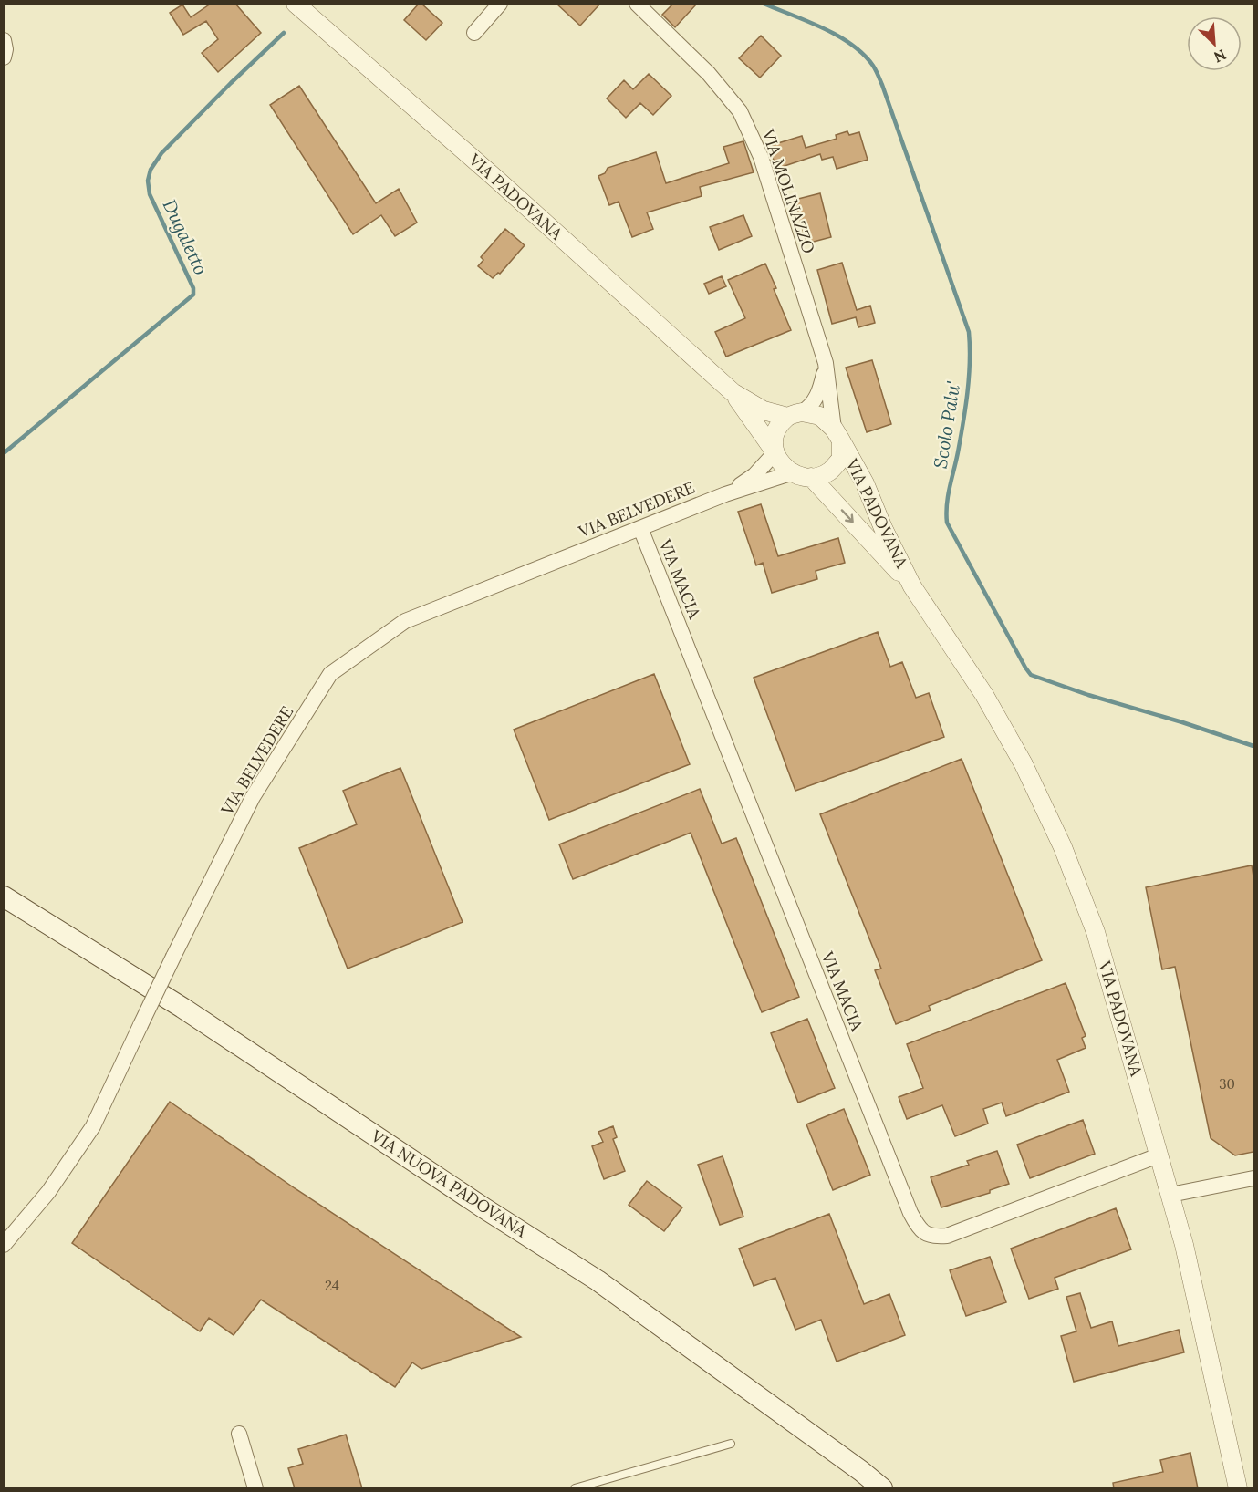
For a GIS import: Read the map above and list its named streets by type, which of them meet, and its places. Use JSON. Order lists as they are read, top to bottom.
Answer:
{
  "streets": {
    "main road": ["VIA NUOVA PADOVANA"],
    "street": [
      "VIA MOLINAZZO",
      "VIA PADOVANA",
      "VIA BELVEDERE",
      "VIA MACIA"
    ]
  },
  "crossings": [
    ["VIA MOLINAZZO", "VIA PADOVANA"],
    ["VIA MOLINAZZO", "VIA BELVEDERE"],
    ["VIA PADOVANA", "VIA BELVEDERE"],
    ["VIA PADOVANA", "VIA MACIA"],
    ["VIA BELVEDERE", "VIA MACIA"]
  ],
  "water": ["Dugaletto", "Scolo Palu'"],
  "house_numbers": ["30", "24"],
  "north": "bottom right"
}
